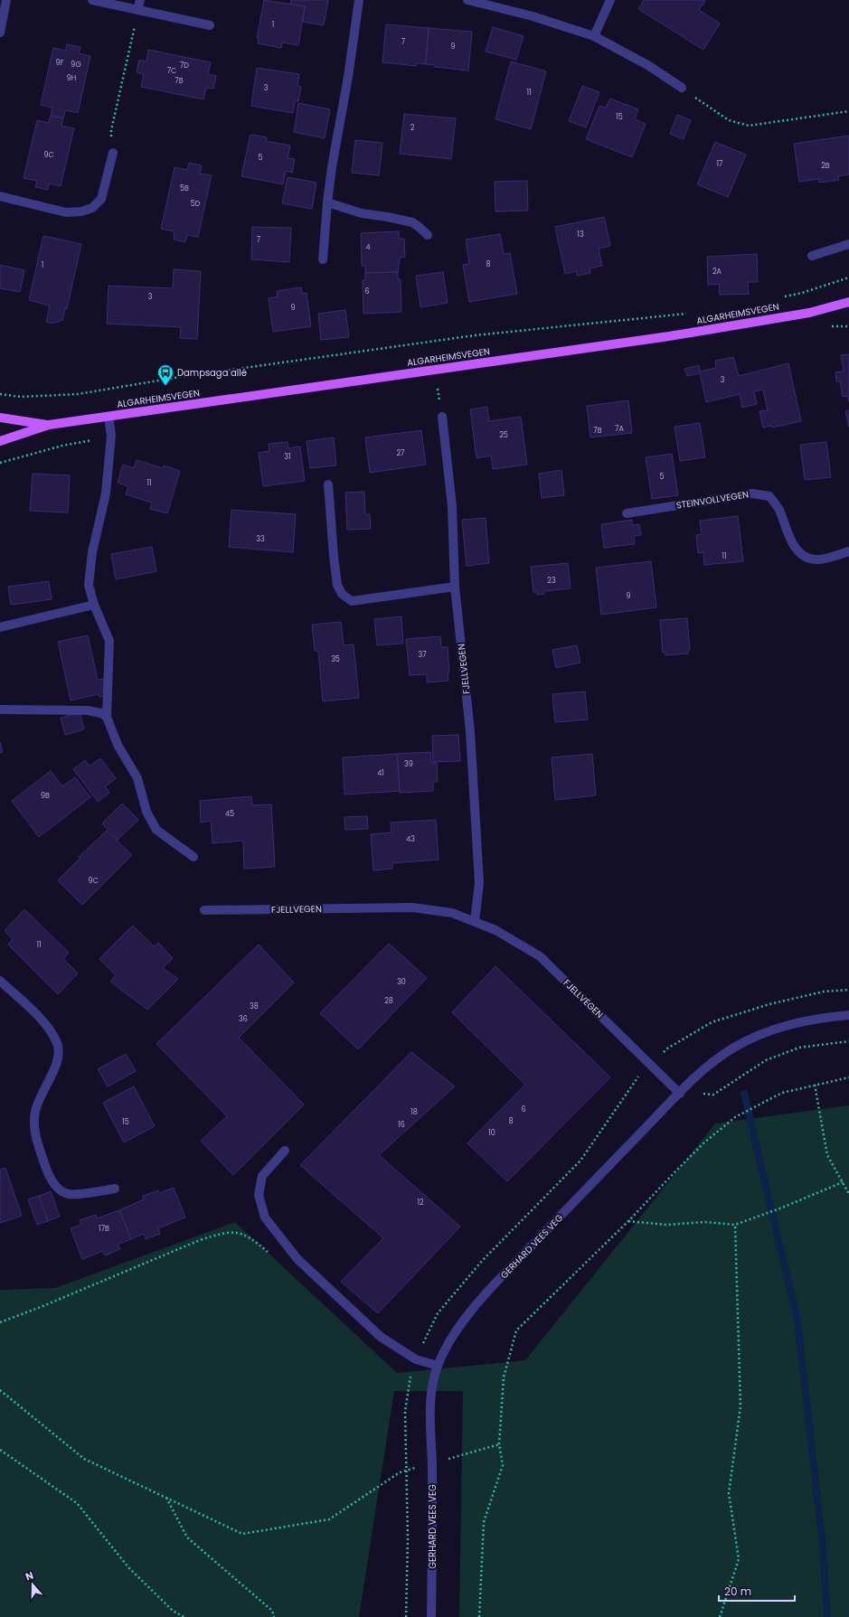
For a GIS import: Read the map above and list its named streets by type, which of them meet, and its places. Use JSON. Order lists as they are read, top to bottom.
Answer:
{
  "streets": {
    "main road": ["ALGARHEIMSVEGEN"],
    "street": ["STEINVOLLVEGEN", "FJELLVEGEN", "GERHARD VEES VEG"]
  },
  "crossings": [
    ["FJELLVEGEN", "GERHARD VEES VEG"]
  ],
  "places": {
    "bus stop": ["Dampsaga allé"]
  },
  "house_numbers": [
    "1",
    "7",
    "9",
    "9F",
    "9G",
    "7D",
    "7C",
    "9H",
    "7B",
    "3",
    "11",
    "15",
    "2",
    "9C",
    "5",
    "17",
    "2B",
    "5B",
    "5D",
    "13",
    "7",
    "4",
    "8",
    "1",
    "2A",
    "6",
    "3",
    "9",
    "3",
    "7A",
    "7B",
    "25",
    "27",
    "31",
    "5",
    "11",
    "33",
    "11",
    "23",
    "9",
    "37",
    "35",
    "39",
    "41",
    "9B",
    "45",
    "43",
    "9C",
    "11",
    "30",
    "28",
    "38",
    "36",
    "6",
    "18",
    "8",
    "15",
    "16",
    "10",
    "12",
    "17B"
  ],
  "scale_bar": "20 m",
  "north": "top"
}
